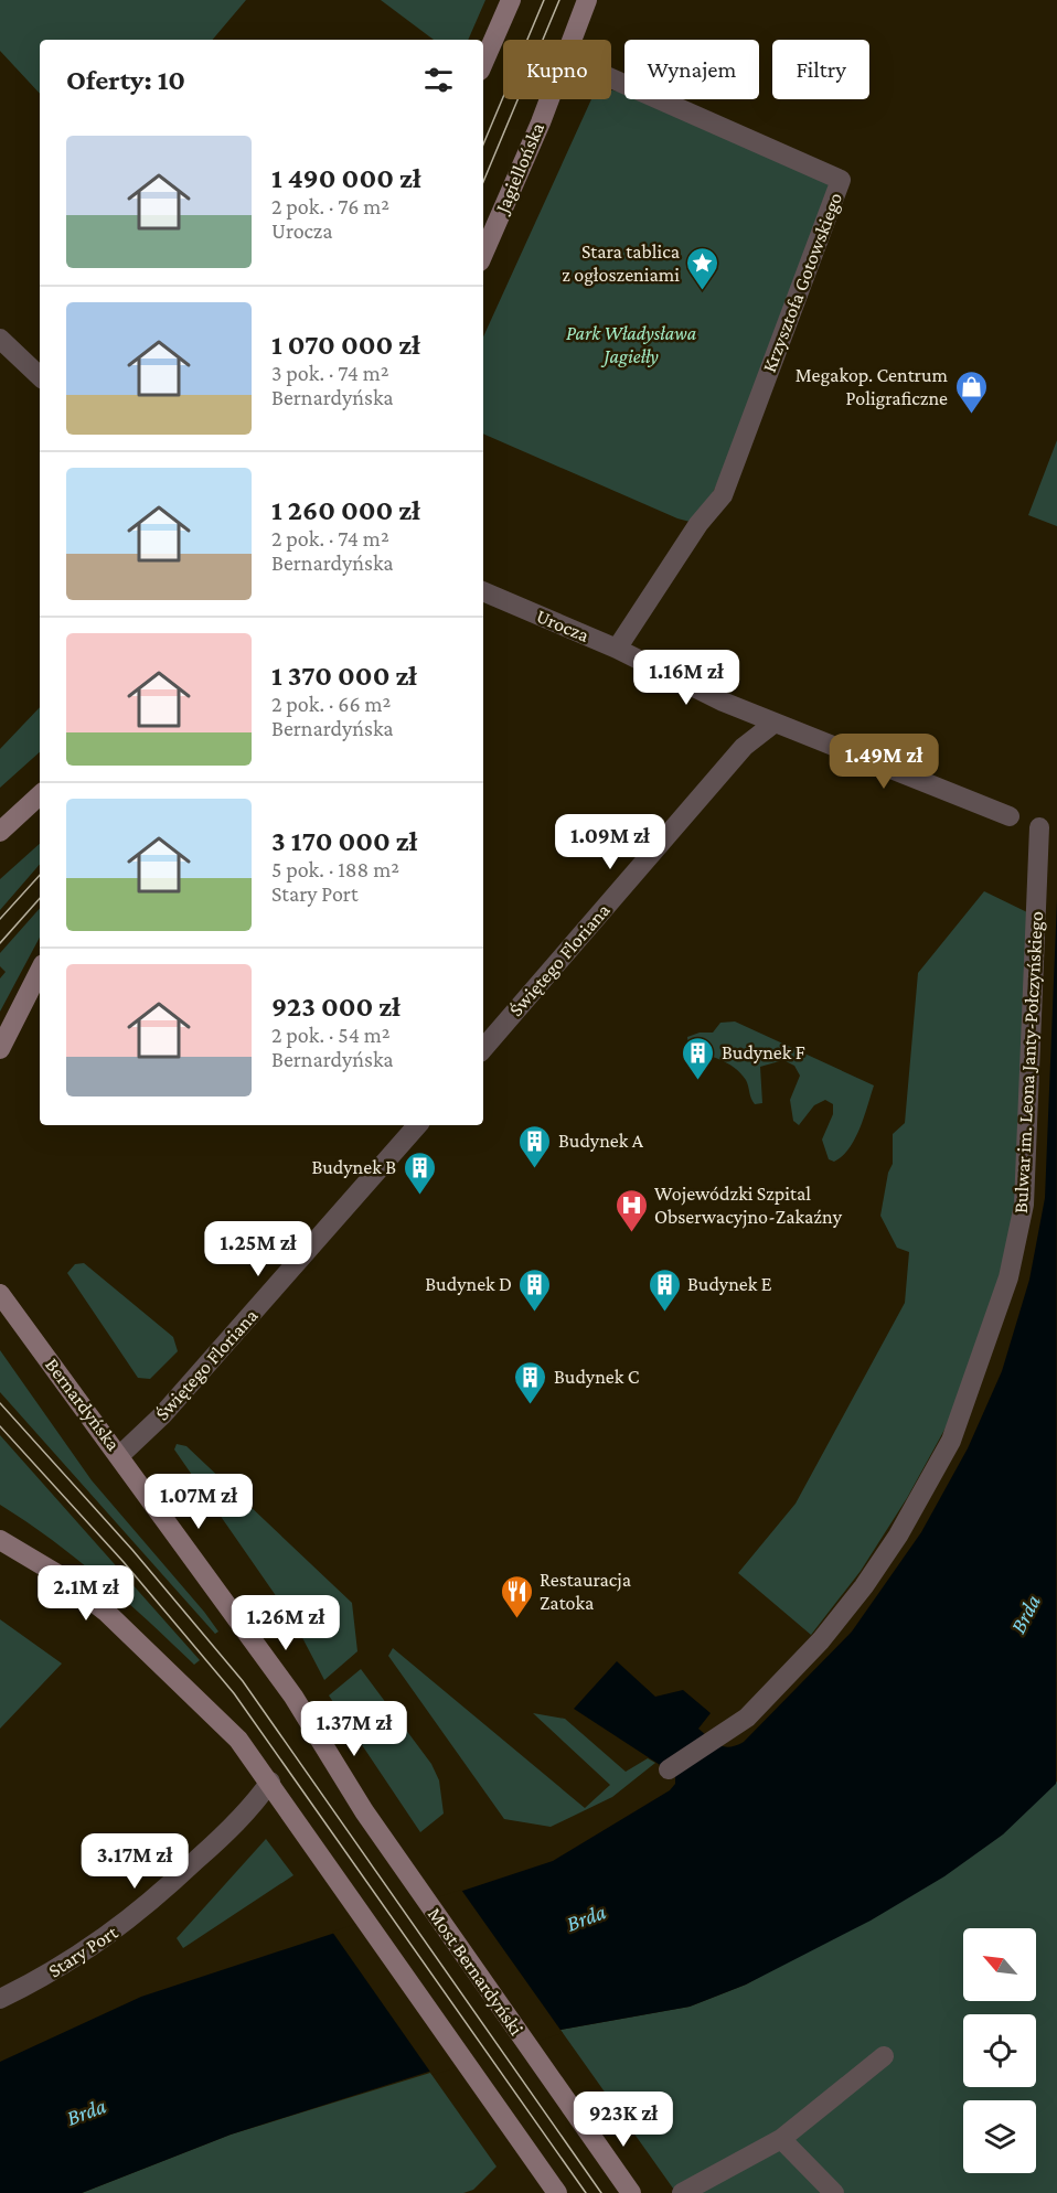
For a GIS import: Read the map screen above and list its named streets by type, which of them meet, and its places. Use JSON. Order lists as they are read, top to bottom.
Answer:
{
  "streets": {
    "main road": ["Jagiellońska", "Bernardyńska", "Most Bernardyński"],
    "street": [
      "Krzysztofa Gotowskiego",
      "Urocza",
      "Świętego Floriana",
      "Bulwar im. Leona Janty-Połczyńskiego",
      "Stary Port"
    ]
  },
  "crossings": [
    ["Krzysztofa Gotowskiego", "Urocza"],
    ["Urocza", "Świętego Floriana"],
    ["Świętego Floriana", "Bernardyńska"],
    ["Bernardyńska", "Most Bernardyński"]
  ],
  "water": ["Brda"],
  "parks": ["Park Władysława Jagiełły"],
  "places": {
    "place": ["Stara tablica z ogłoszeniami"],
    "shop": ["Megakop. Centrum Poligraficzne"],
    "building": [
      "Budynek F",
      "Budynek A",
      "Budynek B",
      "Budynek D",
      "Budynek E",
      "Budynek C"
    ],
    "hospital": ["Wojewódzki Szpital Obserwacyjno-Zakaźny"],
    "restaurant": ["Restauracja Zatoka"]
  },
  "north": "top left",
  "page": {
    "chip": ["Kupno", "Wynajem", "Filtry"],
    "heading": "Oferty: 10",
    "list": [
      {
        "name": "1 490 000 zł",
        "note": "2 pok. · 76 m² · Urocza"
      },
      {
        "name": "1 070 000 zł",
        "note": "3 pok. · 74 m² · Bernardyńska"
      },
      {
        "name": "1 260 000 zł",
        "note": "2 pok. · 74 m² · Bernardyńska"
      },
      {
        "name": "1 370 000 zł",
        "note": "2 pok. · 66 m² · Bernardyńska"
      },
      {
        "name": "3 170 000 zł",
        "note": "5 pok. · 188 m² · Stary Port"
      },
      {
        "name": "923 000 zł",
        "note": "2 pok. · 54 m² · Bernardyńska"
      }
    ],
    "price": [
      "1.16M zł",
      "1.49M zł",
      "1.09M zł",
      "1.25M zł",
      "1.07M zł",
      "2.1M zł",
      "1.26M zł",
      "1.37M zł",
      "3.17M zł",
      "923K zł"
    ]
  }
}
